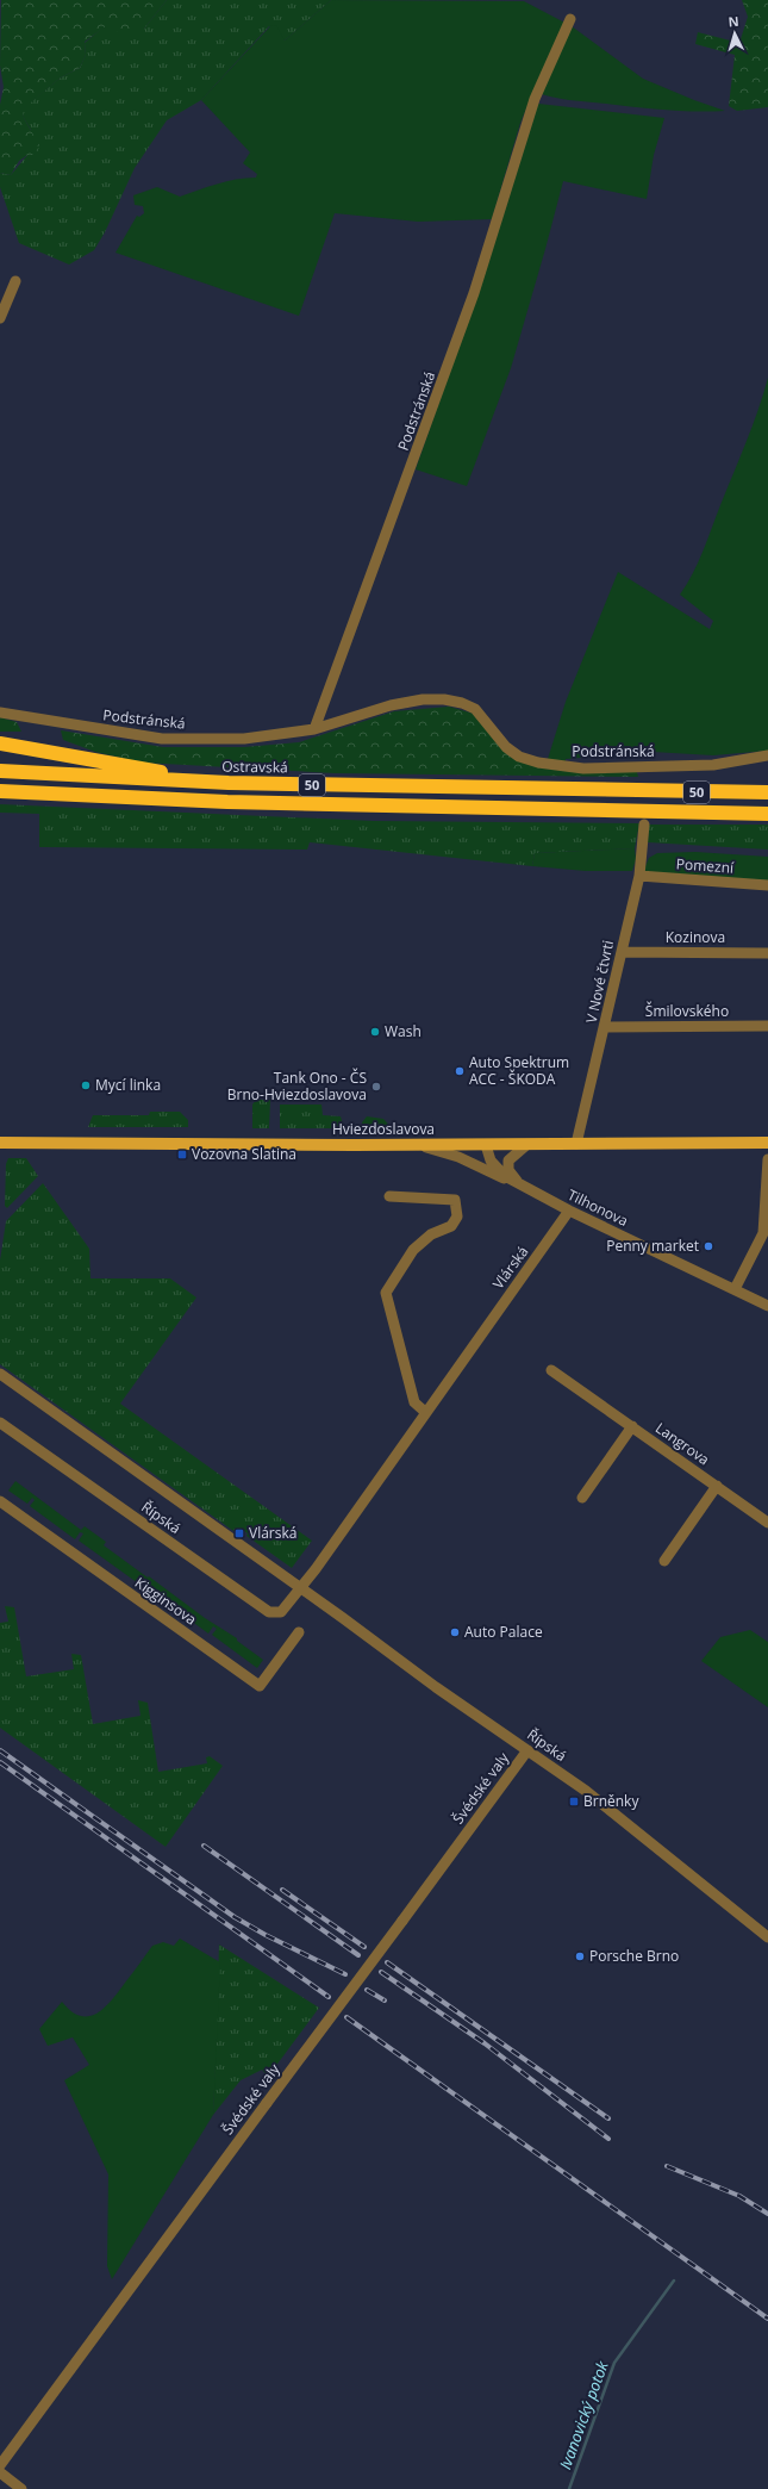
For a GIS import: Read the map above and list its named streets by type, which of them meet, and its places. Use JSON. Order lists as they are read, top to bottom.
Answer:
{
  "streets": {
    "highway": ["Ostravská", "50"],
    "main road": ["Hviezdoslavova"],
    "street": [
      "Podstránská",
      "Pomezní",
      "Kozinova",
      "V Nové čtvrti",
      "Šmilovského",
      "Tilhonova",
      "Vlárská",
      "Langrova",
      "Řípská",
      "Kigginsova",
      "Švédské valy"
    ]
  },
  "crossings": [
    ["Ostravská", "50"],
    ["Pomezní", "V Nové čtvrti"],
    ["Kozinova", "V Nové čtvrti"],
    ["V Nové čtvrti", "Šmilovského"],
    ["V Nové čtvrti", "Hviezdoslavova"],
    ["Hviezdoslavova", "Tilhonova"],
    ["Tilhonova", "Vlárská"],
    ["Vlárská", "Řípská"],
    ["Řípská", "Švédské valy"]
  ],
  "water": ["Ivanovický potok"],
  "places": {
    "other": [
      "Wash",
      "Auto Spektrum ACC - ŠKODA",
      "Mycí linka",
      "Tank Ono - ČS Brno-Hviezdoslavova",
      "Penny market",
      "Auto Palace",
      "Porsche Brno"
    ],
    "transit": ["Vozovna Slatina", "Vlárská", "Brněnky"]
  },
  "north": "top"
}
